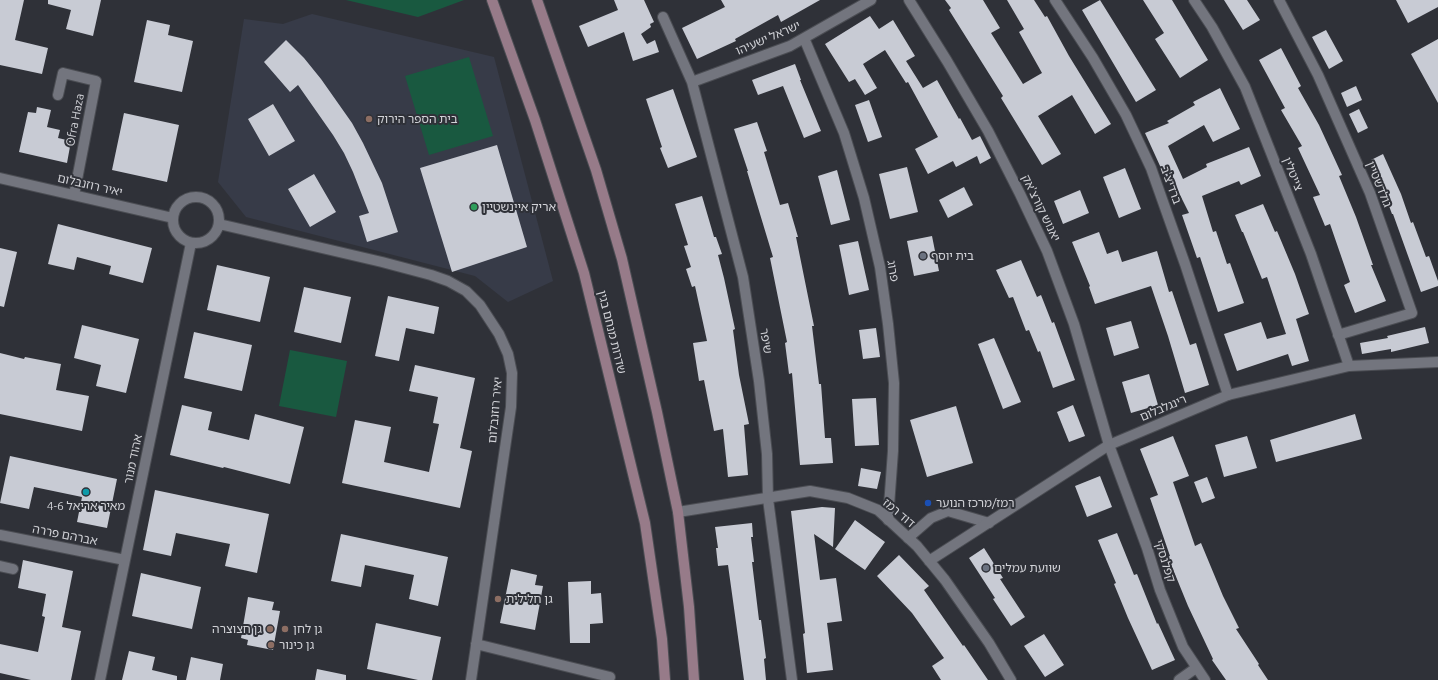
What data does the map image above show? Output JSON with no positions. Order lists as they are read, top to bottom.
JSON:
{
  "streets": {
    "main road": ["שדרות מנחם בגין"],
    "street": [
      "ישראל ישעיהו",
      "Ofra Haza",
      "צייטלין",
      "גולדשטיין",
      "יאיר רוזנבלום",
      "ברדיצ'ב",
      "יאנוש קורצ'אק",
      "פרוג",
      "שיפר",
      "רינגלבלום",
      "אהוד מנור",
      "דוד רמז",
      "אברהם פררה",
      "קפלנסקי"
    ]
  },
  "crossings": [
    ["ישראל ישעיהו", "פרוג"],
    ["ישראל ישעיהו", "שיפר"],
    ["Ofra Haza", "יאיר רוזנבלום"],
    ["צייטלין", "גולדשטיין"],
    ["צייטלין", "רינגלבלום"],
    ["יאיר רוזנבלום", "אהוד מנור"],
    ["ברדיצ'ב", "רינגלבלום"],
    ["יאנוש קורצ'אק", "רינגלבלום"],
    ["יאנוש קורצ'אק", "קפלנסקי"],
    ["פרוג", "דוד רמז"],
    ["שיפר", "דוד רמז"],
    ["רינגלבלום", "דוד רמז"],
    ["רינגלבלום", "קפלנסקי"],
    ["אהוד מנור", "אברהם פררה"]
  ],
  "places": [
    "בית הספר הירוק",
    "אריק איינשטיין",
    "בית יוסף",
    "מאיר אריאל 4-6",
    "רמז/מרכז הנוער",
    "שוועת עמלים",
    "גן חלילית",
    "גן חצוצרה",
    "גן לחן",
    "גן כינור"
  ]
}
